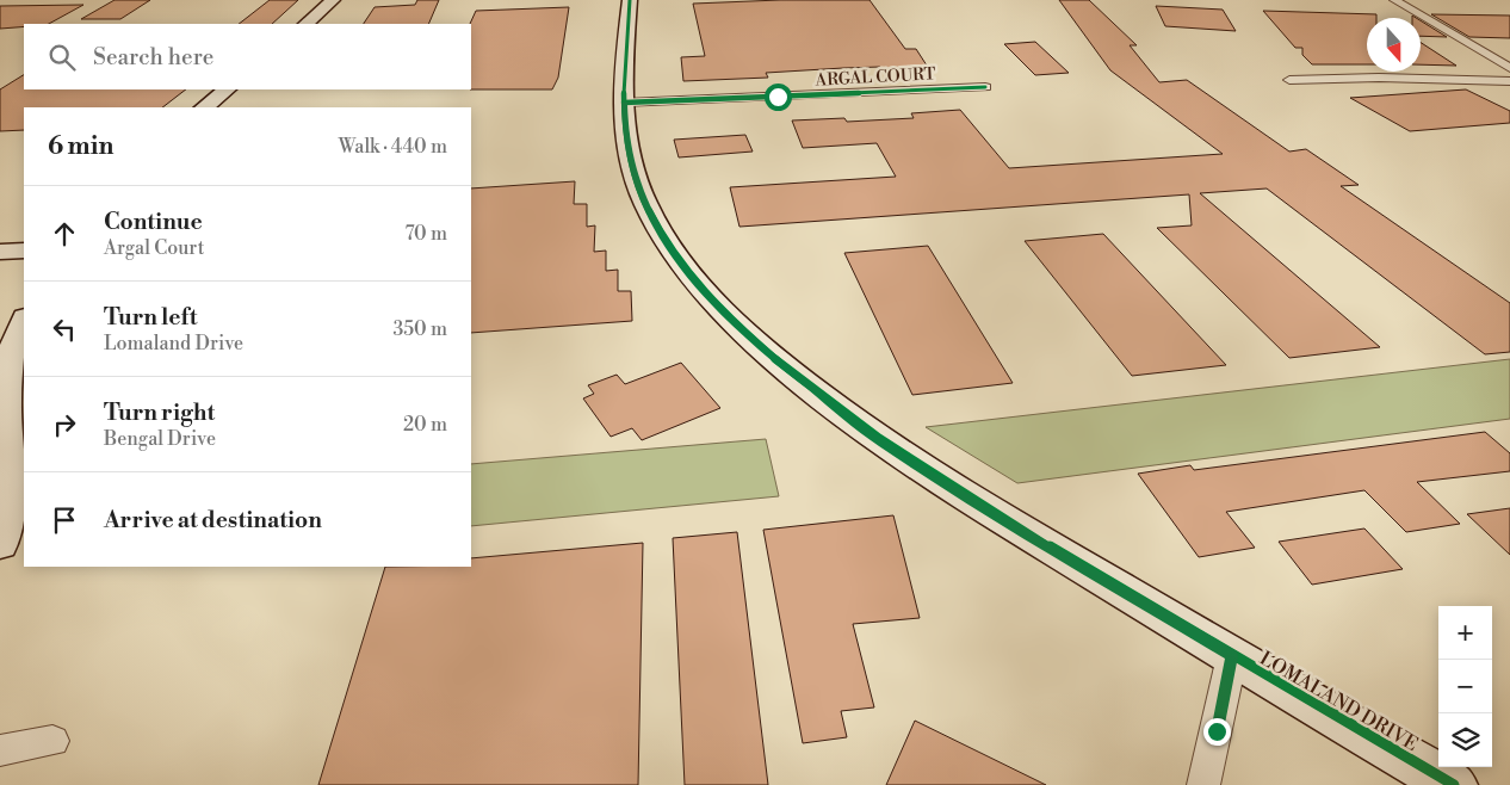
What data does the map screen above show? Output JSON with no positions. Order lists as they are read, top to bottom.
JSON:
{
  "streets": {
    "street": ["ARGAL COURT", "LOMALAND DRIVE"]
  },
  "crossings": [
    ["ARGAL COURT", "LOMALAND DRIVE"]
  ],
  "north": "bottom",
  "page": {
    "search": "Search here",
    "heading": ["6 min", "Walk · 440 m"],
    "list": [
      ["Continue", "Argal Court", "70 m"],
      ["Turn left", "Lomaland Drive", "350 m"],
      ["Turn right", "Bengal Drive", "20 m"],
      "Arrive at destination"
    ],
    "map_buttons": ["+", "−"]
  }
}
